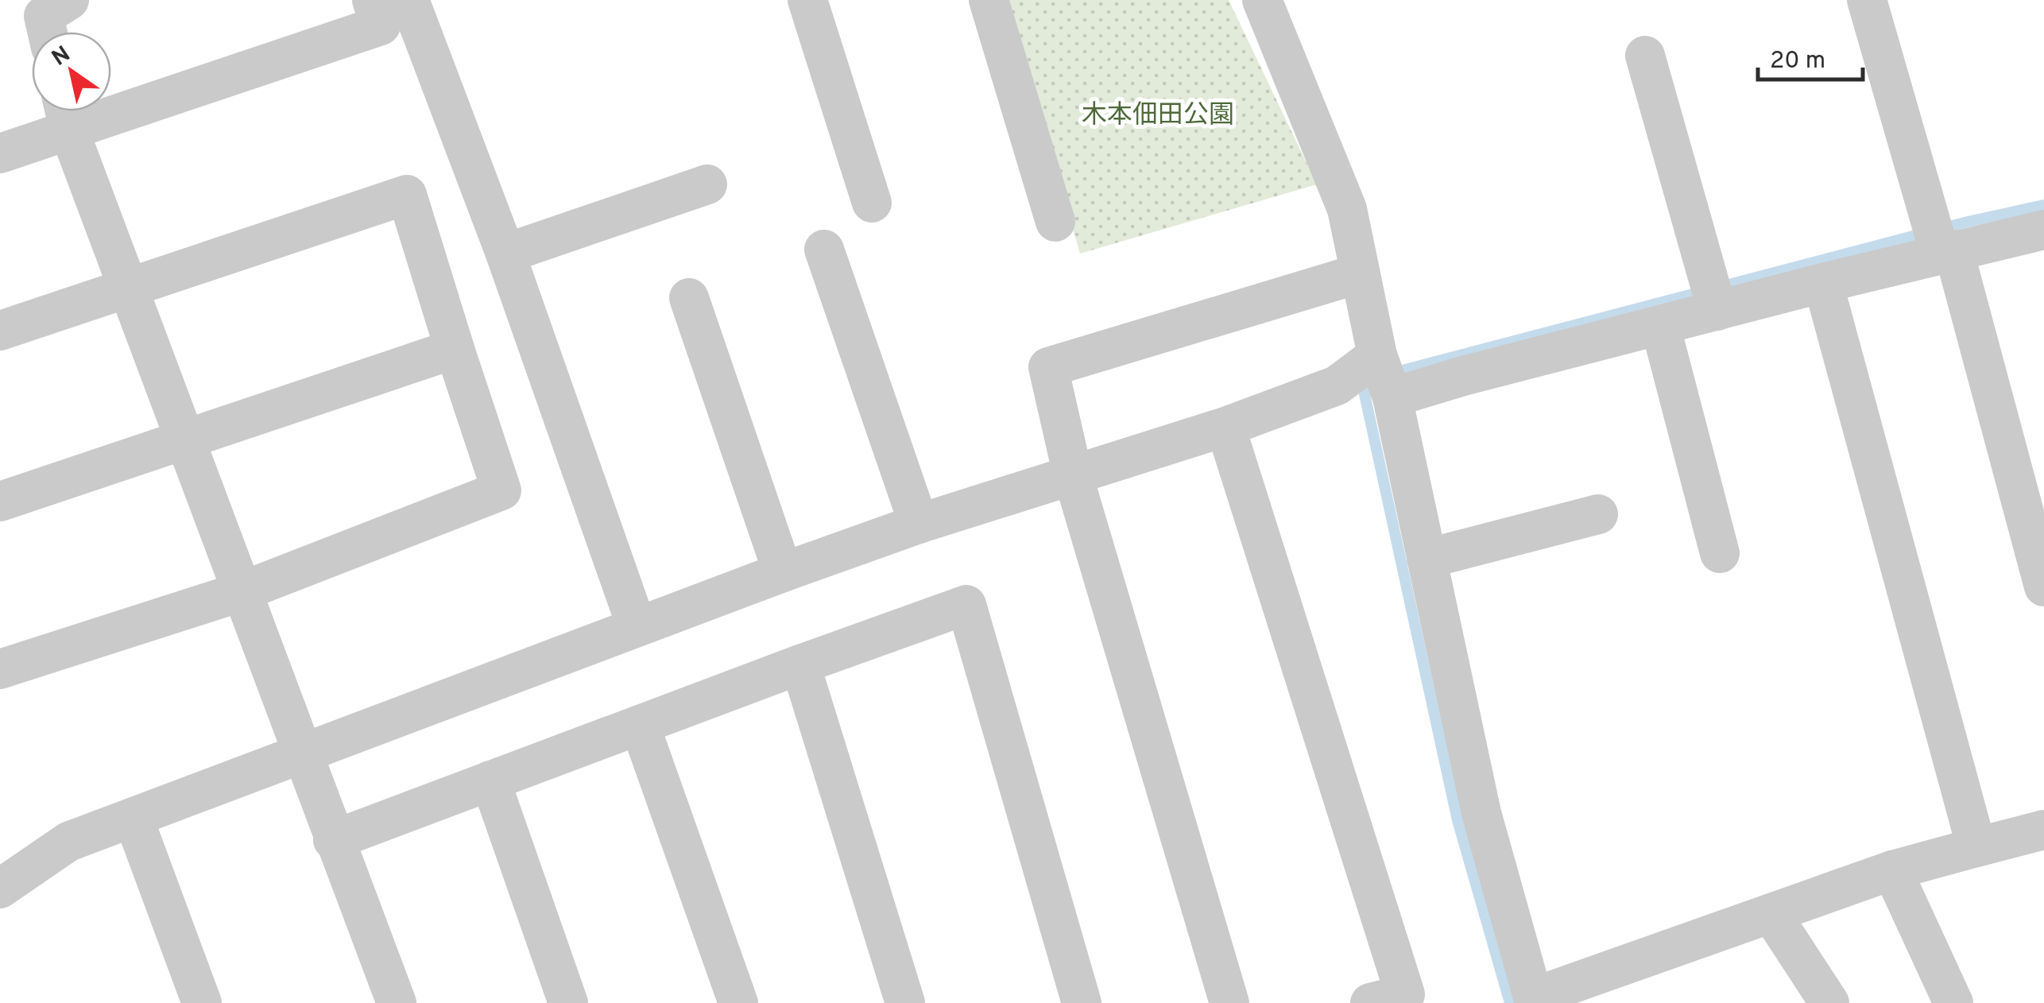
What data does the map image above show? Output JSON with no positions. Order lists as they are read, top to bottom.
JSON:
{
  "parks": ["木本佃田公園"],
  "scale_bar": "20 m",
  "north": "top left"
}
